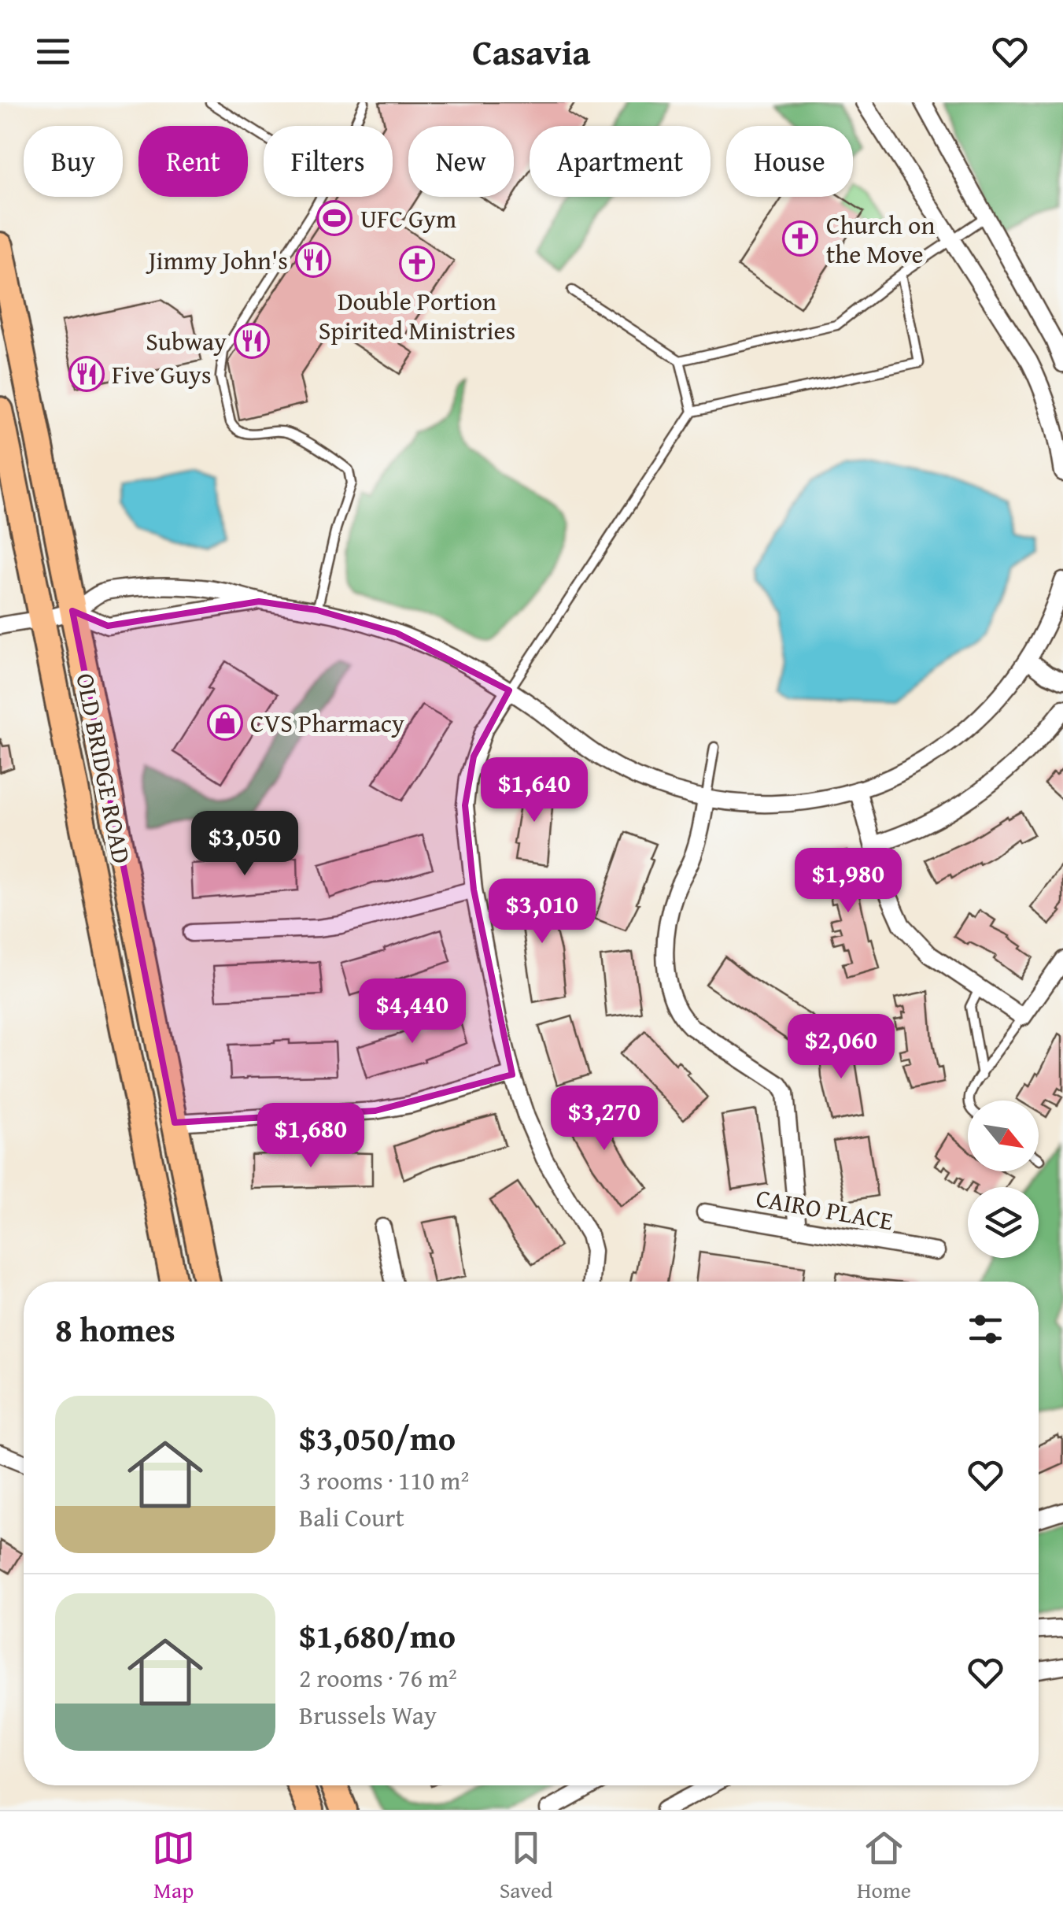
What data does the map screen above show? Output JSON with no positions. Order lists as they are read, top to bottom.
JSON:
{
  "streets": {
    "main road": ["OLD BRIDGE ROAD"],
    "street": ["CAIRO PLACE"]
  },
  "places": {
    "sports": ["UFC Gym"],
    "church": ["Church on the Move", "Double Portion Spirited Ministries"],
    "restaurant": ["Jimmy John's", "Subway", "Five Guys"],
    "shop": ["CVS Pharmacy"]
  },
  "north": "bottom right",
  "page": {
    "header": "Casavia",
    "chip": [
      "Buy",
      "Rent",
      "Filters",
      "New",
      "Apartment",
      "House"
    ],
    "price": [
      "$1,640",
      "$3,050",
      "$1,980",
      "$3,010",
      "$4,440",
      "$2,060",
      "$3,270",
      "$1,680"
    ],
    "heading": "8 homes",
    "list": [
      {
        "name": "$3,050/mo",
        "note": "3 rooms · 110 m² · Bali Court"
      },
      {
        "name": "$1,680/mo",
        "note": "2 rooms · 76 m² · Brussels Way"
      }
    ],
    "tabs": ["Map", "Saved", "Home"]
  }
}
